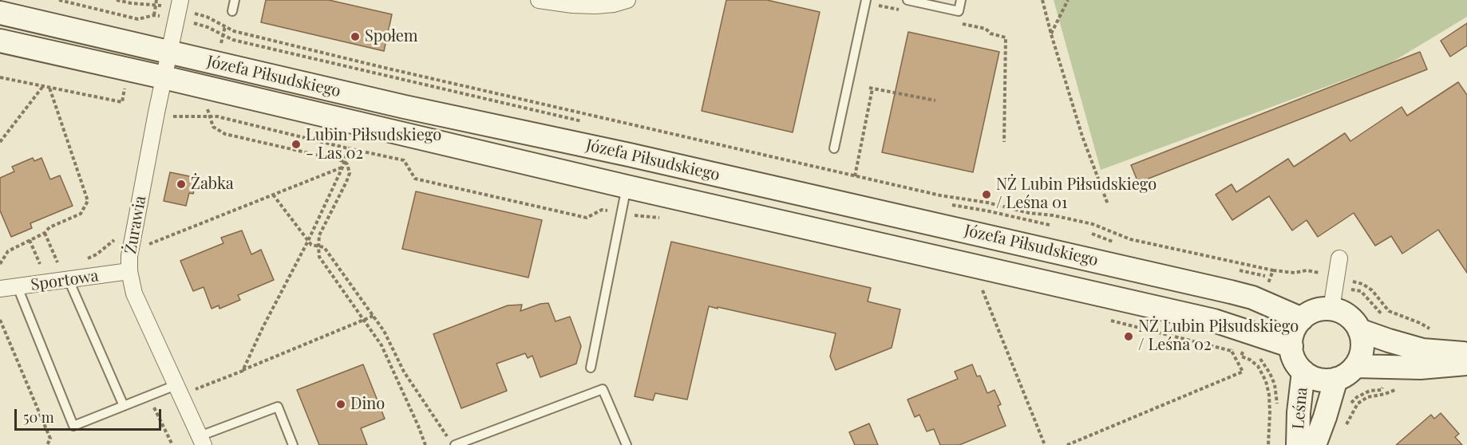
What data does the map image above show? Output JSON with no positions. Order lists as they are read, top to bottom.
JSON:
{
  "streets": {
    "street": [
      "Józefa Piłsudskiego",
      "Żurawia",
      "Sportowa",
      "Leśna"
    ]
  },
  "crossings": [
    ["Józefa Piłsudskiego", "Żurawia"],
    ["Józefa Piłsudskiego", "Leśna"],
    ["Żurawia", "Sportowa"]
  ],
  "places": [
    "Społem",
    "Lubin Piłsudskiego - Las 02",
    "Żabka",
    "NŻ Lubin Piłsudskiego / Leśna 01",
    "NŻ Lubin Piłsudskiego / Leśna 02",
    "Dino"
  ],
  "scale_bar": "50 m"
}
